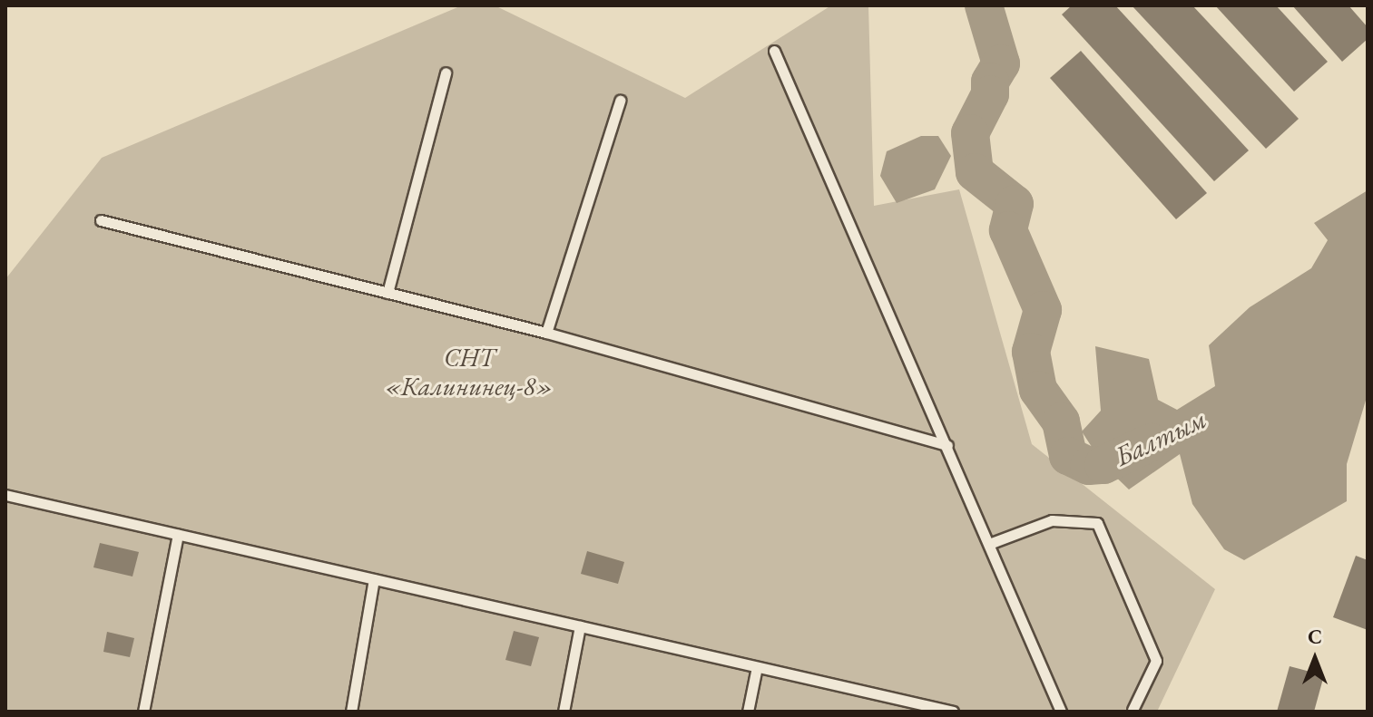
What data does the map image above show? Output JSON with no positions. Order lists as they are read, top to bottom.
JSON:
{
  "water": ["Балтым"],
  "parks": ["СНТ «Калининец-8»"],
  "north": "top"
}
